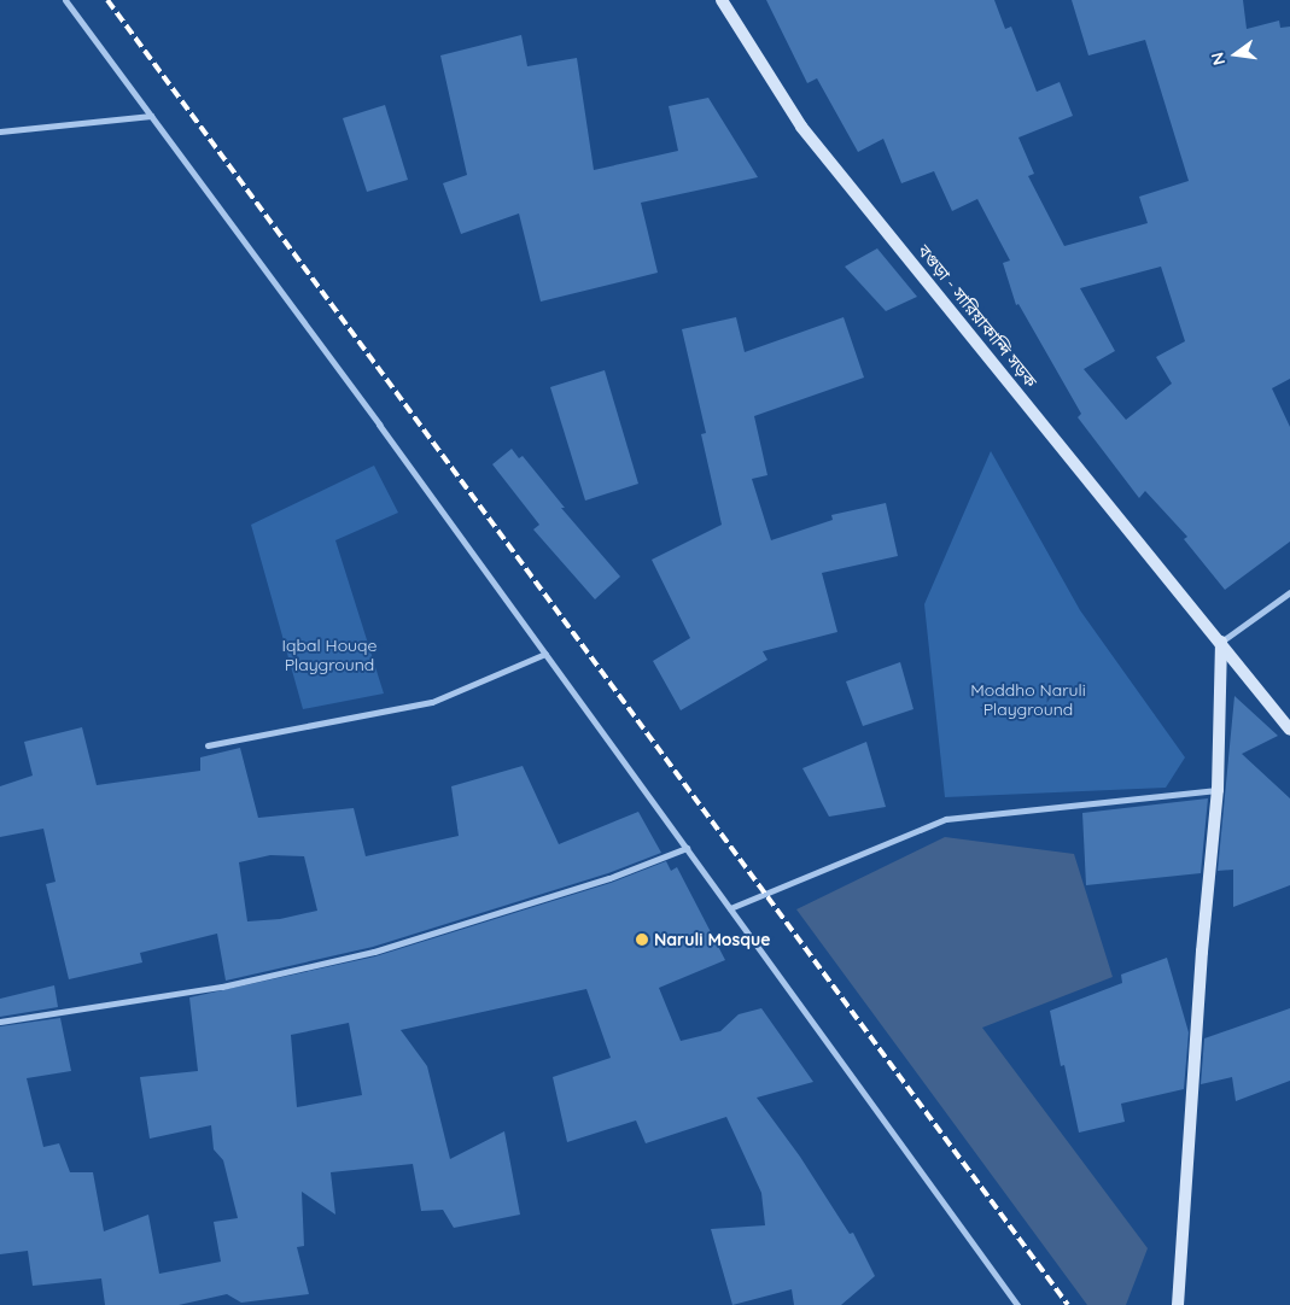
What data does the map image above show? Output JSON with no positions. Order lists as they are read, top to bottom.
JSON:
{
  "streets": {
    "main road": ["বগুড়া - সারিয়াকান্দি সড়ক"]
  },
  "parks": ["Iqbal Houqe Playground", "Moddho Naruli Playground"],
  "places": ["Naruli Mosque"],
  "north": "left"
}
